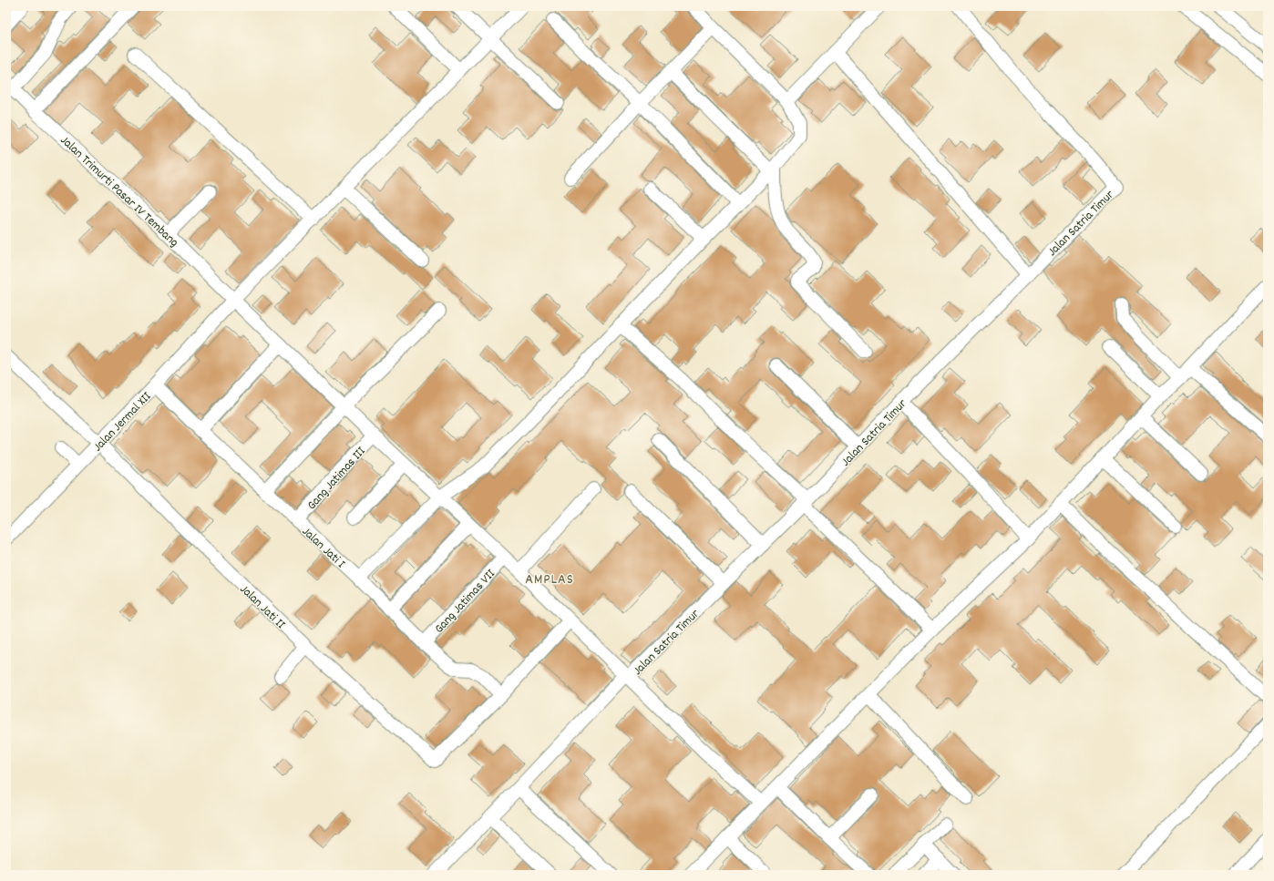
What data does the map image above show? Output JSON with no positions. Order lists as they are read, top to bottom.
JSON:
{
  "streets": {
    "street": [
      "Jalan Trimurti Pasar IV Tembang",
      "Jalan Satria Timur",
      "Jalan Jermal XII",
      "Gang Jatimas III",
      "Jalan Jati I",
      "Gang Jatimas VII",
      "Jalan Jati II"
    ]
  },
  "crossings": [
    ["Jalan Trimurti Pasar IV Tembang", "Jalan Satria Timur"],
    ["Jalan Trimurti Pasar IV Tembang", "Jalan Jermal XII"],
    ["Jalan Trimurti Pasar IV Tembang", "Gang Jatimas III"],
    ["Jalan Trimurti Pasar IV Tembang", "Gang Jatimas VII"],
    ["Jalan Jermal XII", "Jalan Jati I"],
    ["Jalan Jermal XII", "Jalan Jati II"],
    ["Gang Jatimas III", "Jalan Jati I"],
    ["Jalan Jati I", "Gang Jatimas VII"],
    ["Jalan Jati I", "Jalan Jati II"]
  ],
  "districts": ["AMPLAS"]
}
